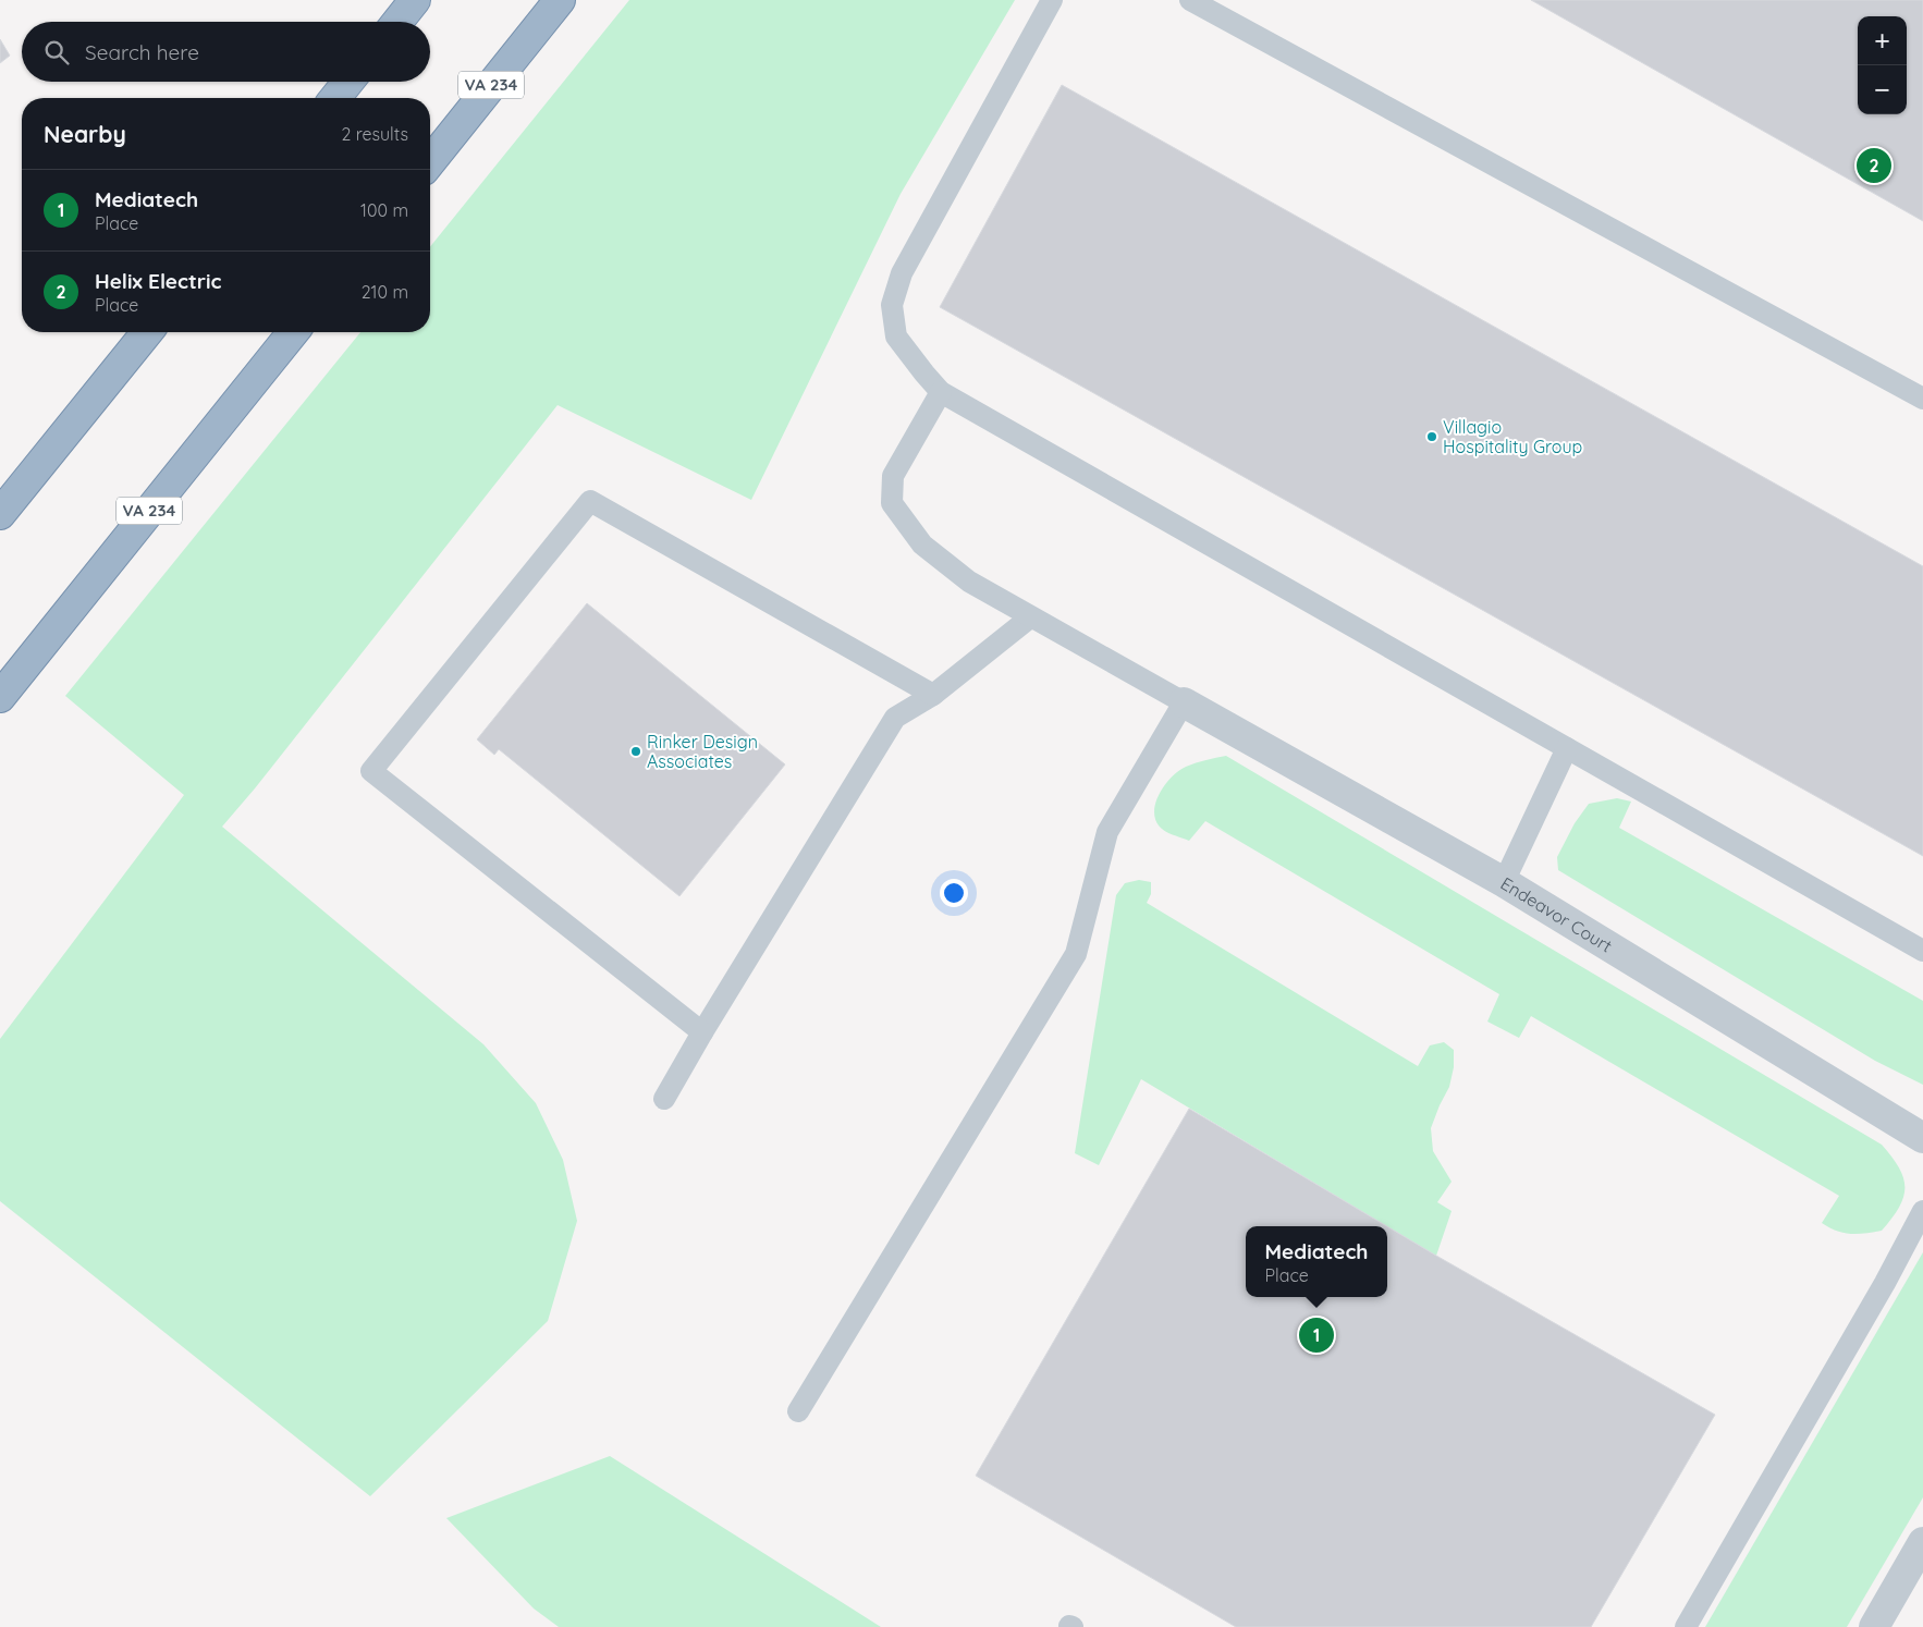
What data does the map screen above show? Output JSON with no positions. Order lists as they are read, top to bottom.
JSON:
{
  "streets": {
    "highway": ["VA 234"],
    "street": ["Endeavor Court"]
  },
  "places": ["Villagio Hospitality Group", "Rinker Design Associates"],
  "page": {
    "map_buttons": ["+", "−"],
    "search": "Search here",
    "heading": ["Nearby", "2 results"],
    "pins": ["2", "1"],
    "list": [
      {
        "mark": "1",
        "name": "Mediatech",
        "note": "Place",
        "value": "100 m"
      },
      {
        "mark": "2",
        "name": "Helix Electric",
        "note": "Place",
        "value": "210 m"
      }
    ],
    "popup": ["Mediatech", "Place"]
  }
}
